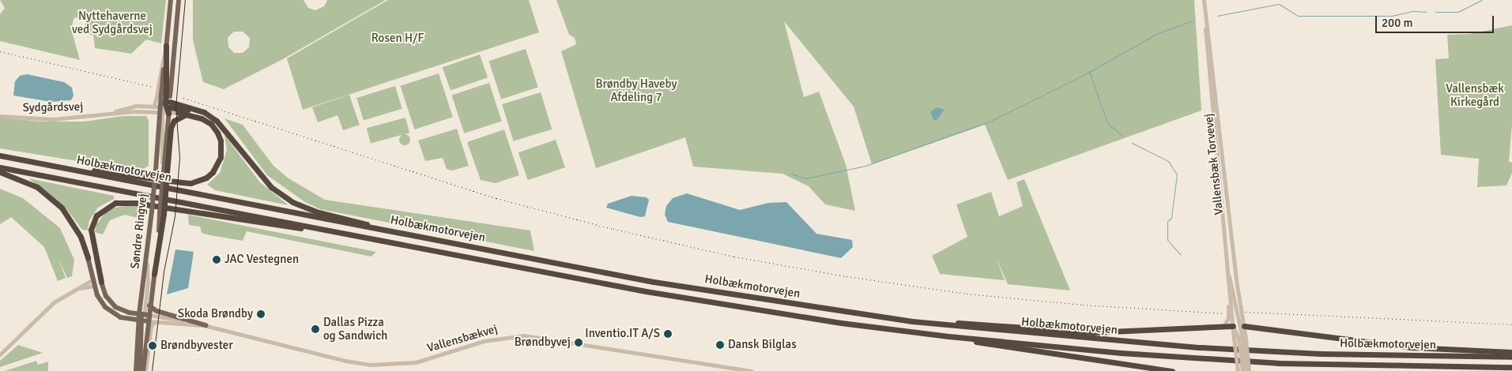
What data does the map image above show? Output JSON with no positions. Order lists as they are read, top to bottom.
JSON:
{
  "streets": {
    "highway": ["Holbækmotorvejen"],
    "main road": ["Søndre Ringvej"],
    "street": ["Sydgårdsvej", "Vallensbæk Torvevej", "Vallensbækvej"]
  },
  "crossings": [
    ["Sydgårdsvej", "Søndre Ringvej"],
    ["Søndre Ringvej", "Vallensbækvej"]
  ],
  "parks": [
    "Nyttehaverne ved Sydgårdsvej",
    "Rosen H/F",
    "Brøndby Haveby Afdeling 7",
    "Vallensbæk Kirkegård"
  ],
  "places": [
    "JAC Vestegnen",
    "Skoda Brøndby",
    "Dallas Pizza og Sandwich",
    "Inventio.IT A/S",
    "Brøndbyvej",
    "Dansk Bilglas",
    "Brøndbyvester"
  ],
  "scale_bar": "200 m"
}
